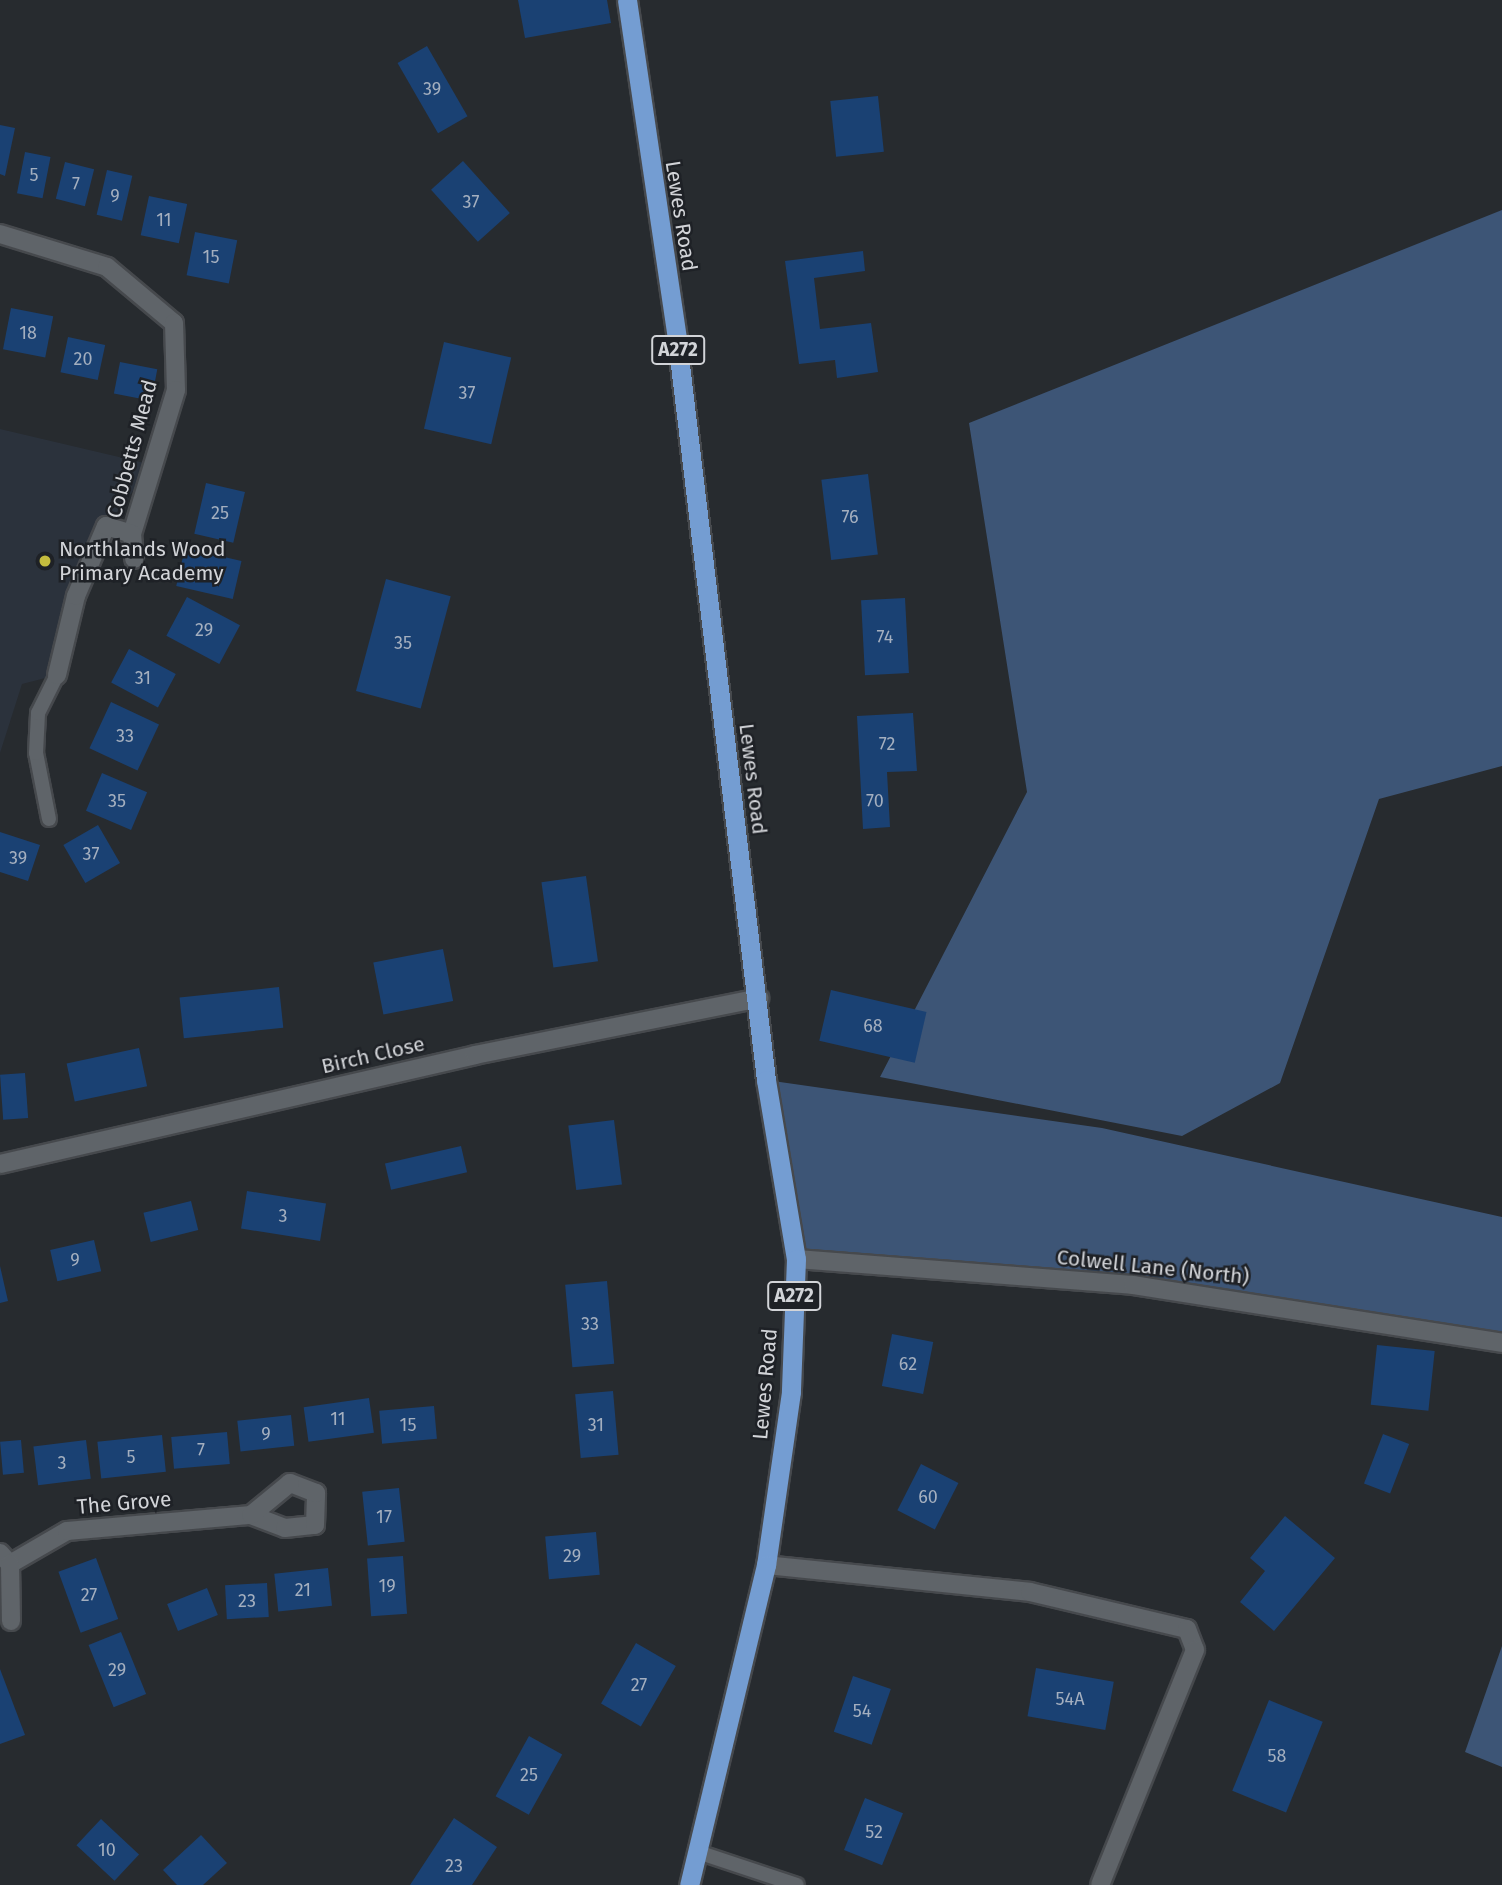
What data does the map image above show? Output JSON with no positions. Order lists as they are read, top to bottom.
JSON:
{
  "streets": {
    "highway": ["Lewes Road", "A272"],
    "street": [
      "Cobbetts Mead",
      "Birch Close",
      "Colwell Lane (North)",
      "The Grove"
    ]
  },
  "crossings": [
    ["Lewes Road", "Birch Close"],
    ["Lewes Road", "Colwell Lane (North)"]
  ],
  "places": ["Northlands Wood Primary Academy"],
  "house_numbers": [
    "39",
    "5",
    "7",
    "9",
    "37",
    "11",
    "15",
    "18",
    "20",
    "37",
    "25",
    "76",
    "29",
    "74",
    "35",
    "31",
    "33",
    "72",
    "35",
    "70",
    "37",
    "39",
    "68",
    "3",
    "9",
    "33",
    "62",
    "11",
    "15",
    "31",
    "9",
    "7",
    "5",
    "3",
    "60",
    "17",
    "29",
    "19",
    "21",
    "27",
    "23",
    "29",
    "27",
    "54A",
    "54",
    "58",
    "25",
    "52",
    "10",
    "23"
  ]
}
